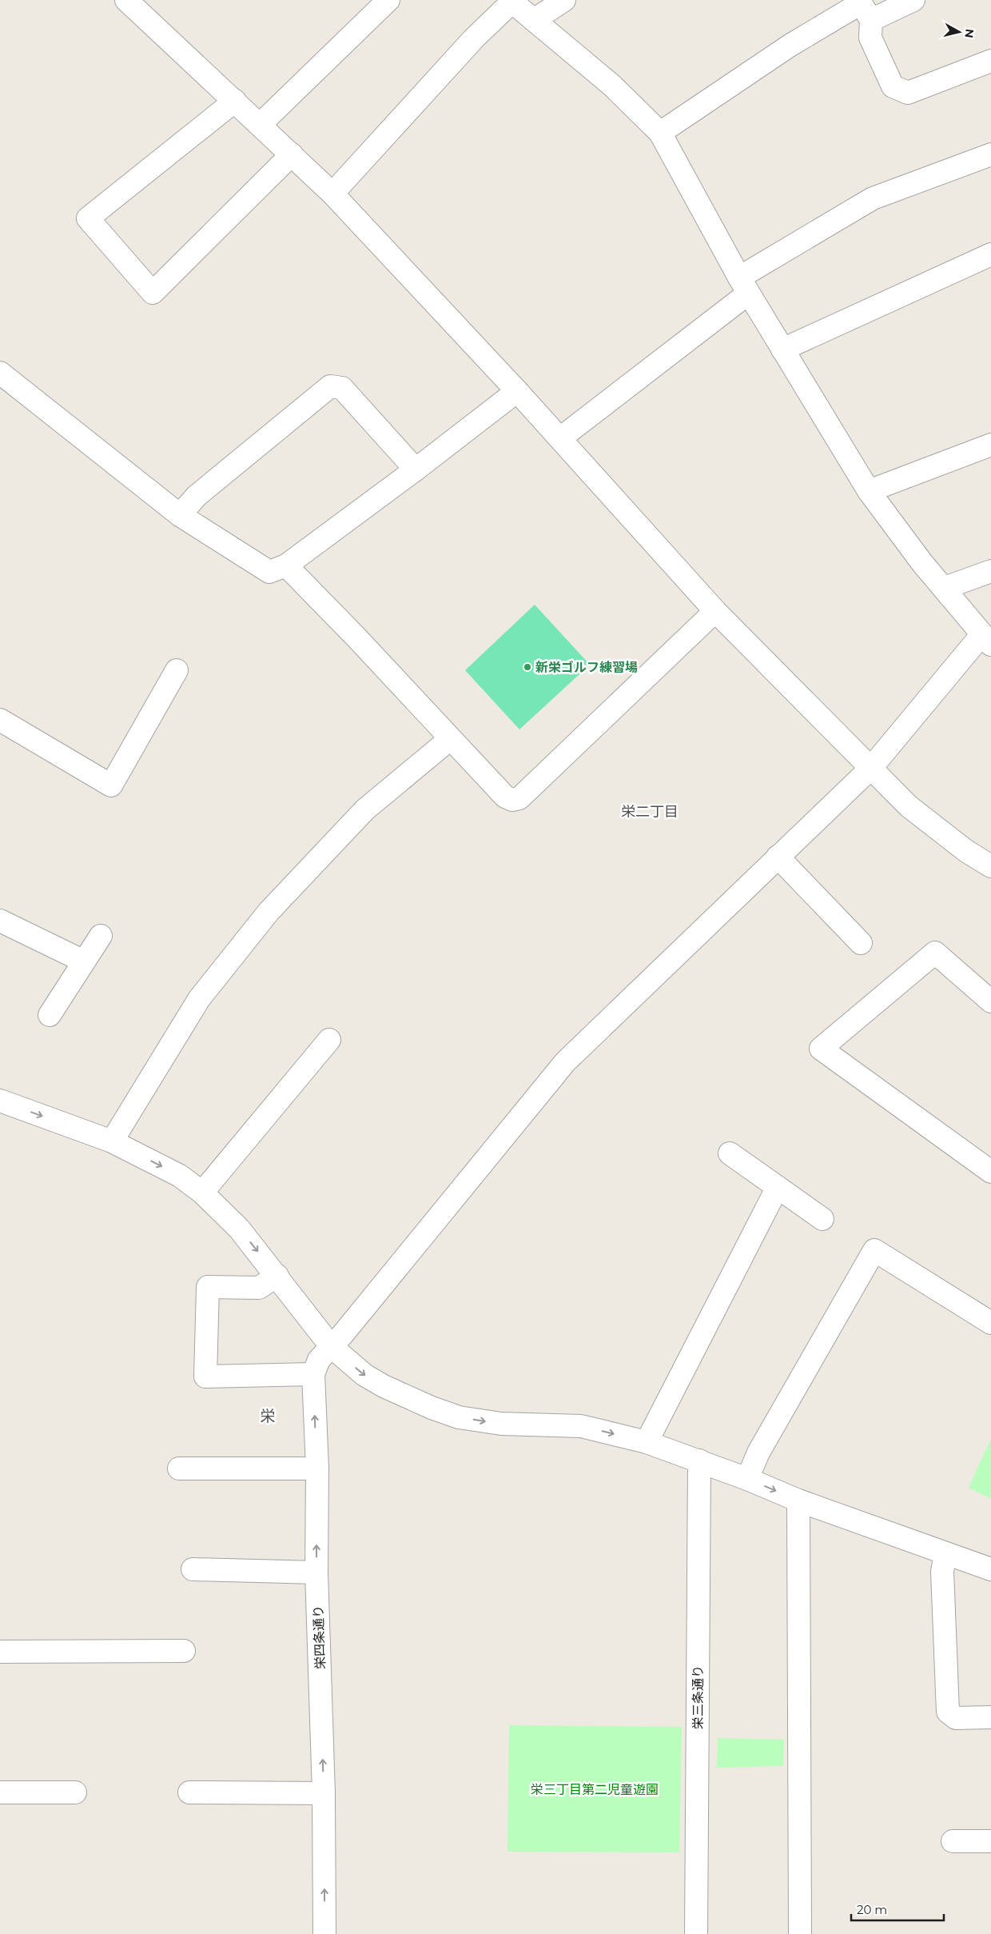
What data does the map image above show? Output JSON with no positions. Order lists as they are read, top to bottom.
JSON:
{
  "streets": {
    "street": ["栄四条通り", "栄三条通り"]
  },
  "one_way": ["栄四条通り"],
  "districts": ["栄二丁目", "栄"],
  "parks": ["栄三丁目第二児童遊園"],
  "places": ["新栄ゴルフ練習場"],
  "scale_bar": "20 m",
  "north": "right"
}
